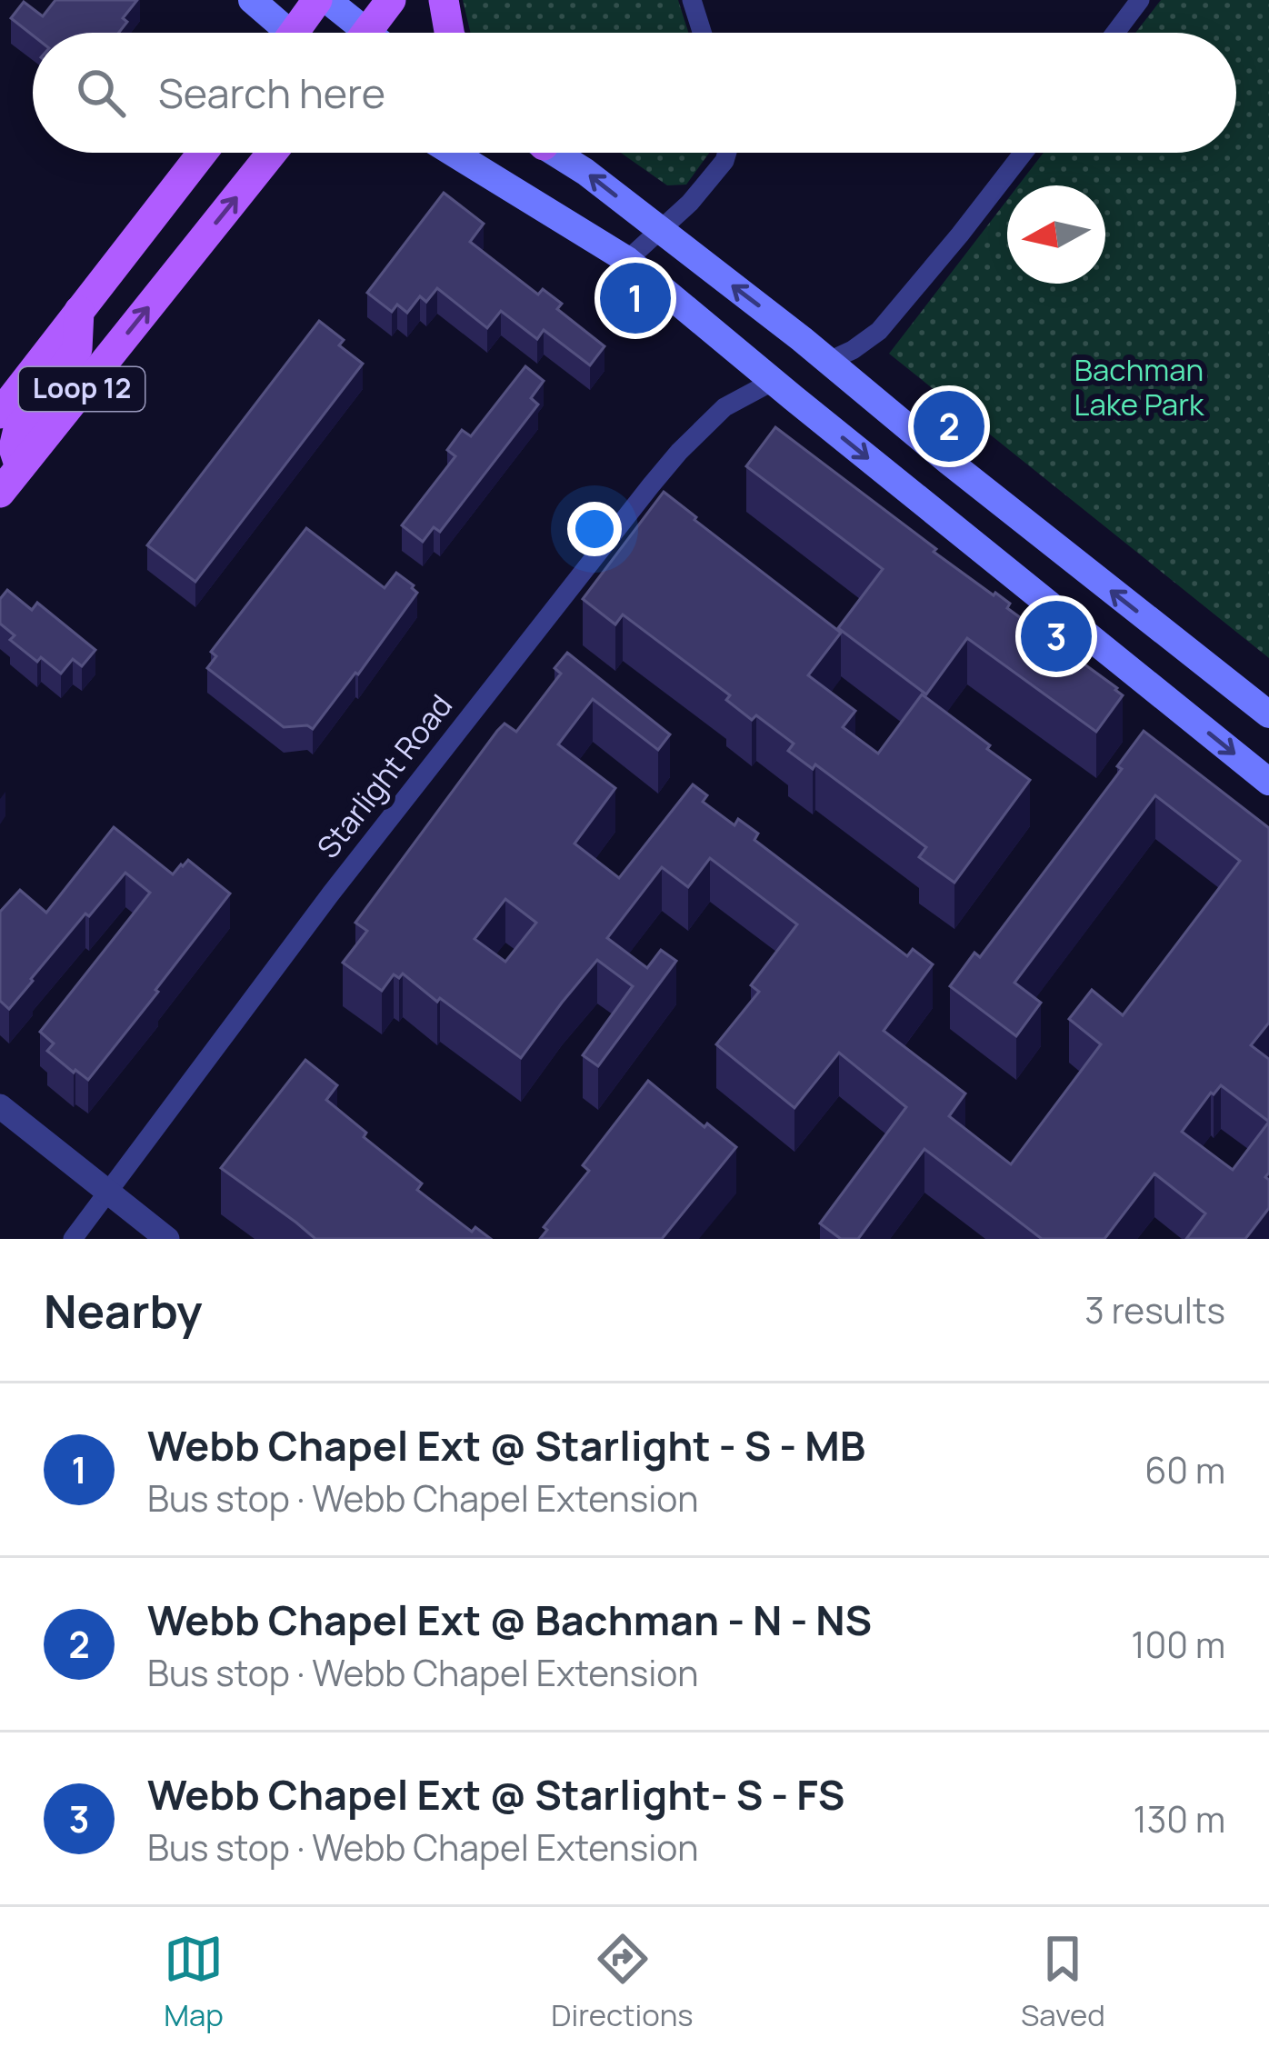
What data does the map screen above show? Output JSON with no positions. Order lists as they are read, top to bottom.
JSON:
{
  "streets": {
    "main road": ["Loop 12"],
    "street": ["Starlight Road"]
  },
  "parks": ["Bachman Lake Park"],
  "north": "left",
  "page": {
    "search": "Search here",
    "pins": ["1", "2", "3"],
    "heading": ["Nearby", "3 results"],
    "list": [
      {
        "mark": "1",
        "name": "Webb Chapel Ext @ Starlight - S - MB",
        "note": "Bus stop · Webb Chapel Extension",
        "value": "60 m"
      },
      {
        "mark": "2",
        "name": "Webb Chapel Ext @ Bachman - N - NS",
        "note": "Bus stop · Webb Chapel Extension",
        "value": "100 m"
      },
      {
        "mark": "3",
        "name": "Webb Chapel Ext @ Starlight- S - FS",
        "note": "Bus stop · Webb Chapel Extension",
        "value": "130 m"
      }
    ],
    "nav": ["Map", "Directions", "Saved"]
  }
}
